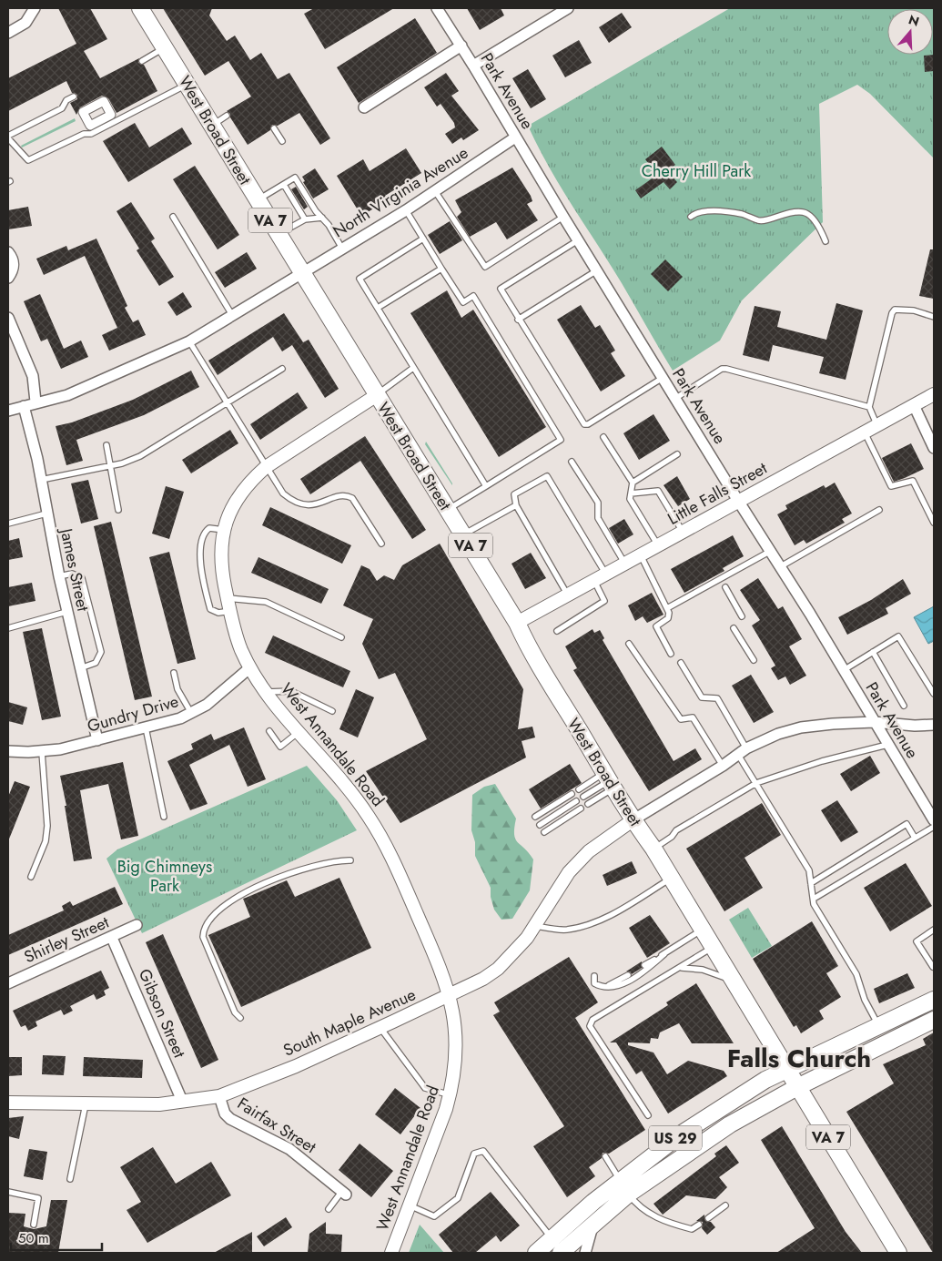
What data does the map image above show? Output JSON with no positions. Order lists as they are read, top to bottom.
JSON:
{
  "streets": {
    "main road": ["West Broad Street", "VA 7", "US 29"],
    "street": [
      "Park Avenue",
      "North Virginia Avenue",
      "Little Falls Street",
      "James Street",
      "Gundry Drive",
      "West Annandale Road",
      "Shirley Street",
      "Gibson Street",
      "South Maple Avenue",
      "Fairfax Street"
    ]
  },
  "crossings": [
    ["Park Avenue", "North Virginia Avenue"],
    ["Park Avenue", "Little Falls Street"],
    ["West Broad Street", "North Virginia Avenue"],
    ["West Broad Street", "VA 7"],
    ["West Broad Street", "Little Falls Street"],
    ["West Broad Street", "West Annandale Road"],
    ["West Broad Street", "South Maple Avenue"],
    ["West Broad Street", "US 29"],
    ["North Virginia Avenue", "James Street"],
    ["VA 7", "US 29"],
    ["James Street", "Gundry Drive"],
    ["Gundry Drive", "West Annandale Road"],
    ["West Annandale Road", "South Maple Avenue"],
    ["Shirley Street", "Gibson Street"],
    ["Gibson Street", "South Maple Avenue"],
    ["South Maple Avenue", "Fairfax Street"]
  ],
  "districts": ["Falls Church"],
  "parks": ["Cherry Hill Park", "Big Chimneys Park"],
  "scale_bar": "50 m",
  "north": "top"
}
